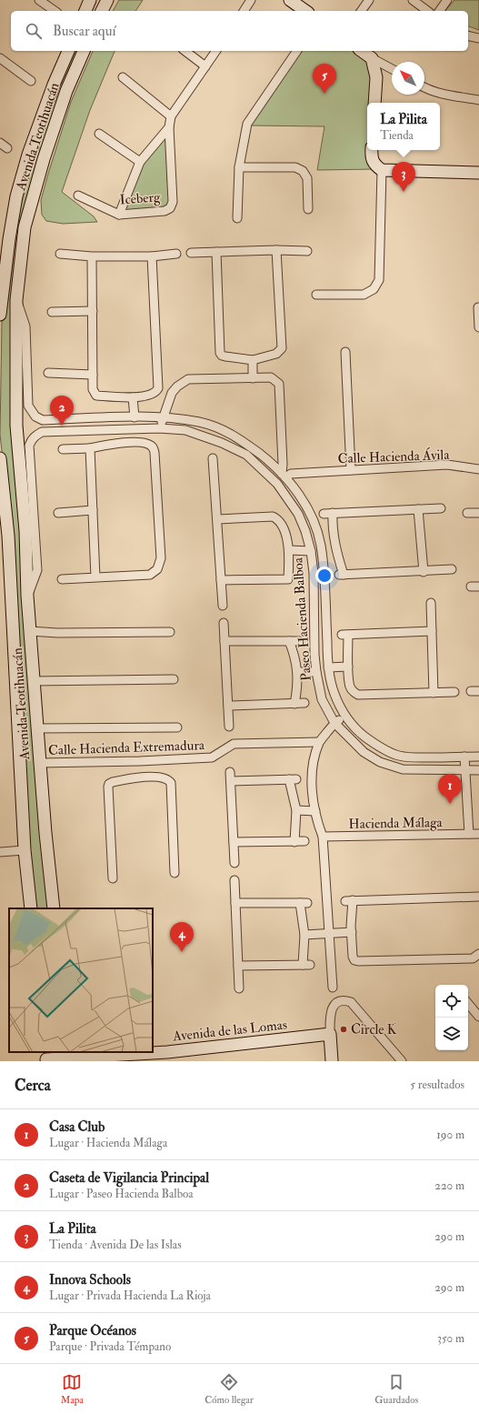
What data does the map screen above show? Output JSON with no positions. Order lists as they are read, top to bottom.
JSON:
{
  "streets": {
    "main road": ["Avenida Teotihuacán", "Avenida de las Lomas"],
    "street": [
      "Iceberg",
      "Calle Hacienda Ávila",
      "Paseo Hacienda Balboa",
      "Calle Hacienda Extremadura",
      "Hacienda Málaga"
    ]
  },
  "crossings": [
    ["Avenida Teotihuacán", "Paseo Hacienda Balboa"],
    ["Avenida Teotihuacán", "Calle Hacienda Extremadura"],
    ["Calle Hacienda Ávila", "Paseo Hacienda Balboa"]
  ],
  "places": ["Circle K"],
  "north": "top left",
  "page": {
    "search": "Buscar aquí",
    "pins": [
      "5",
      "3",
      "2",
      "1",
      "4"
    ],
    "popup": ["La Pilita", "Tienda"],
    "heading": ["Cerca", "5 resultados"],
    "list": [
      {
        "mark": "1",
        "name": "Casa Club",
        "note": "Lugar · Hacienda Málaga",
        "value": "190 m"
      },
      {
        "mark": "2",
        "name": "Caseta de Vigilancia Principal",
        "note": "Lugar · Paseo Hacienda Balboa",
        "value": "220 m"
      },
      {
        "mark": "3",
        "name": "La Pilita",
        "note": "Tienda · Avenida De las Islas",
        "value": "290 m"
      },
      {
        "mark": "4",
        "name": "Innova Schools",
        "note": "Lugar · Privada Hacienda La Rioja",
        "value": "290 m"
      },
      {
        "mark": "5",
        "name": "Parque Océanos",
        "note": "Parque · Privada Témpano",
        "value": "350 m"
      }
    ],
    "nav": ["Mapa", "Cómo llegar", "Guardados"]
  }
}
